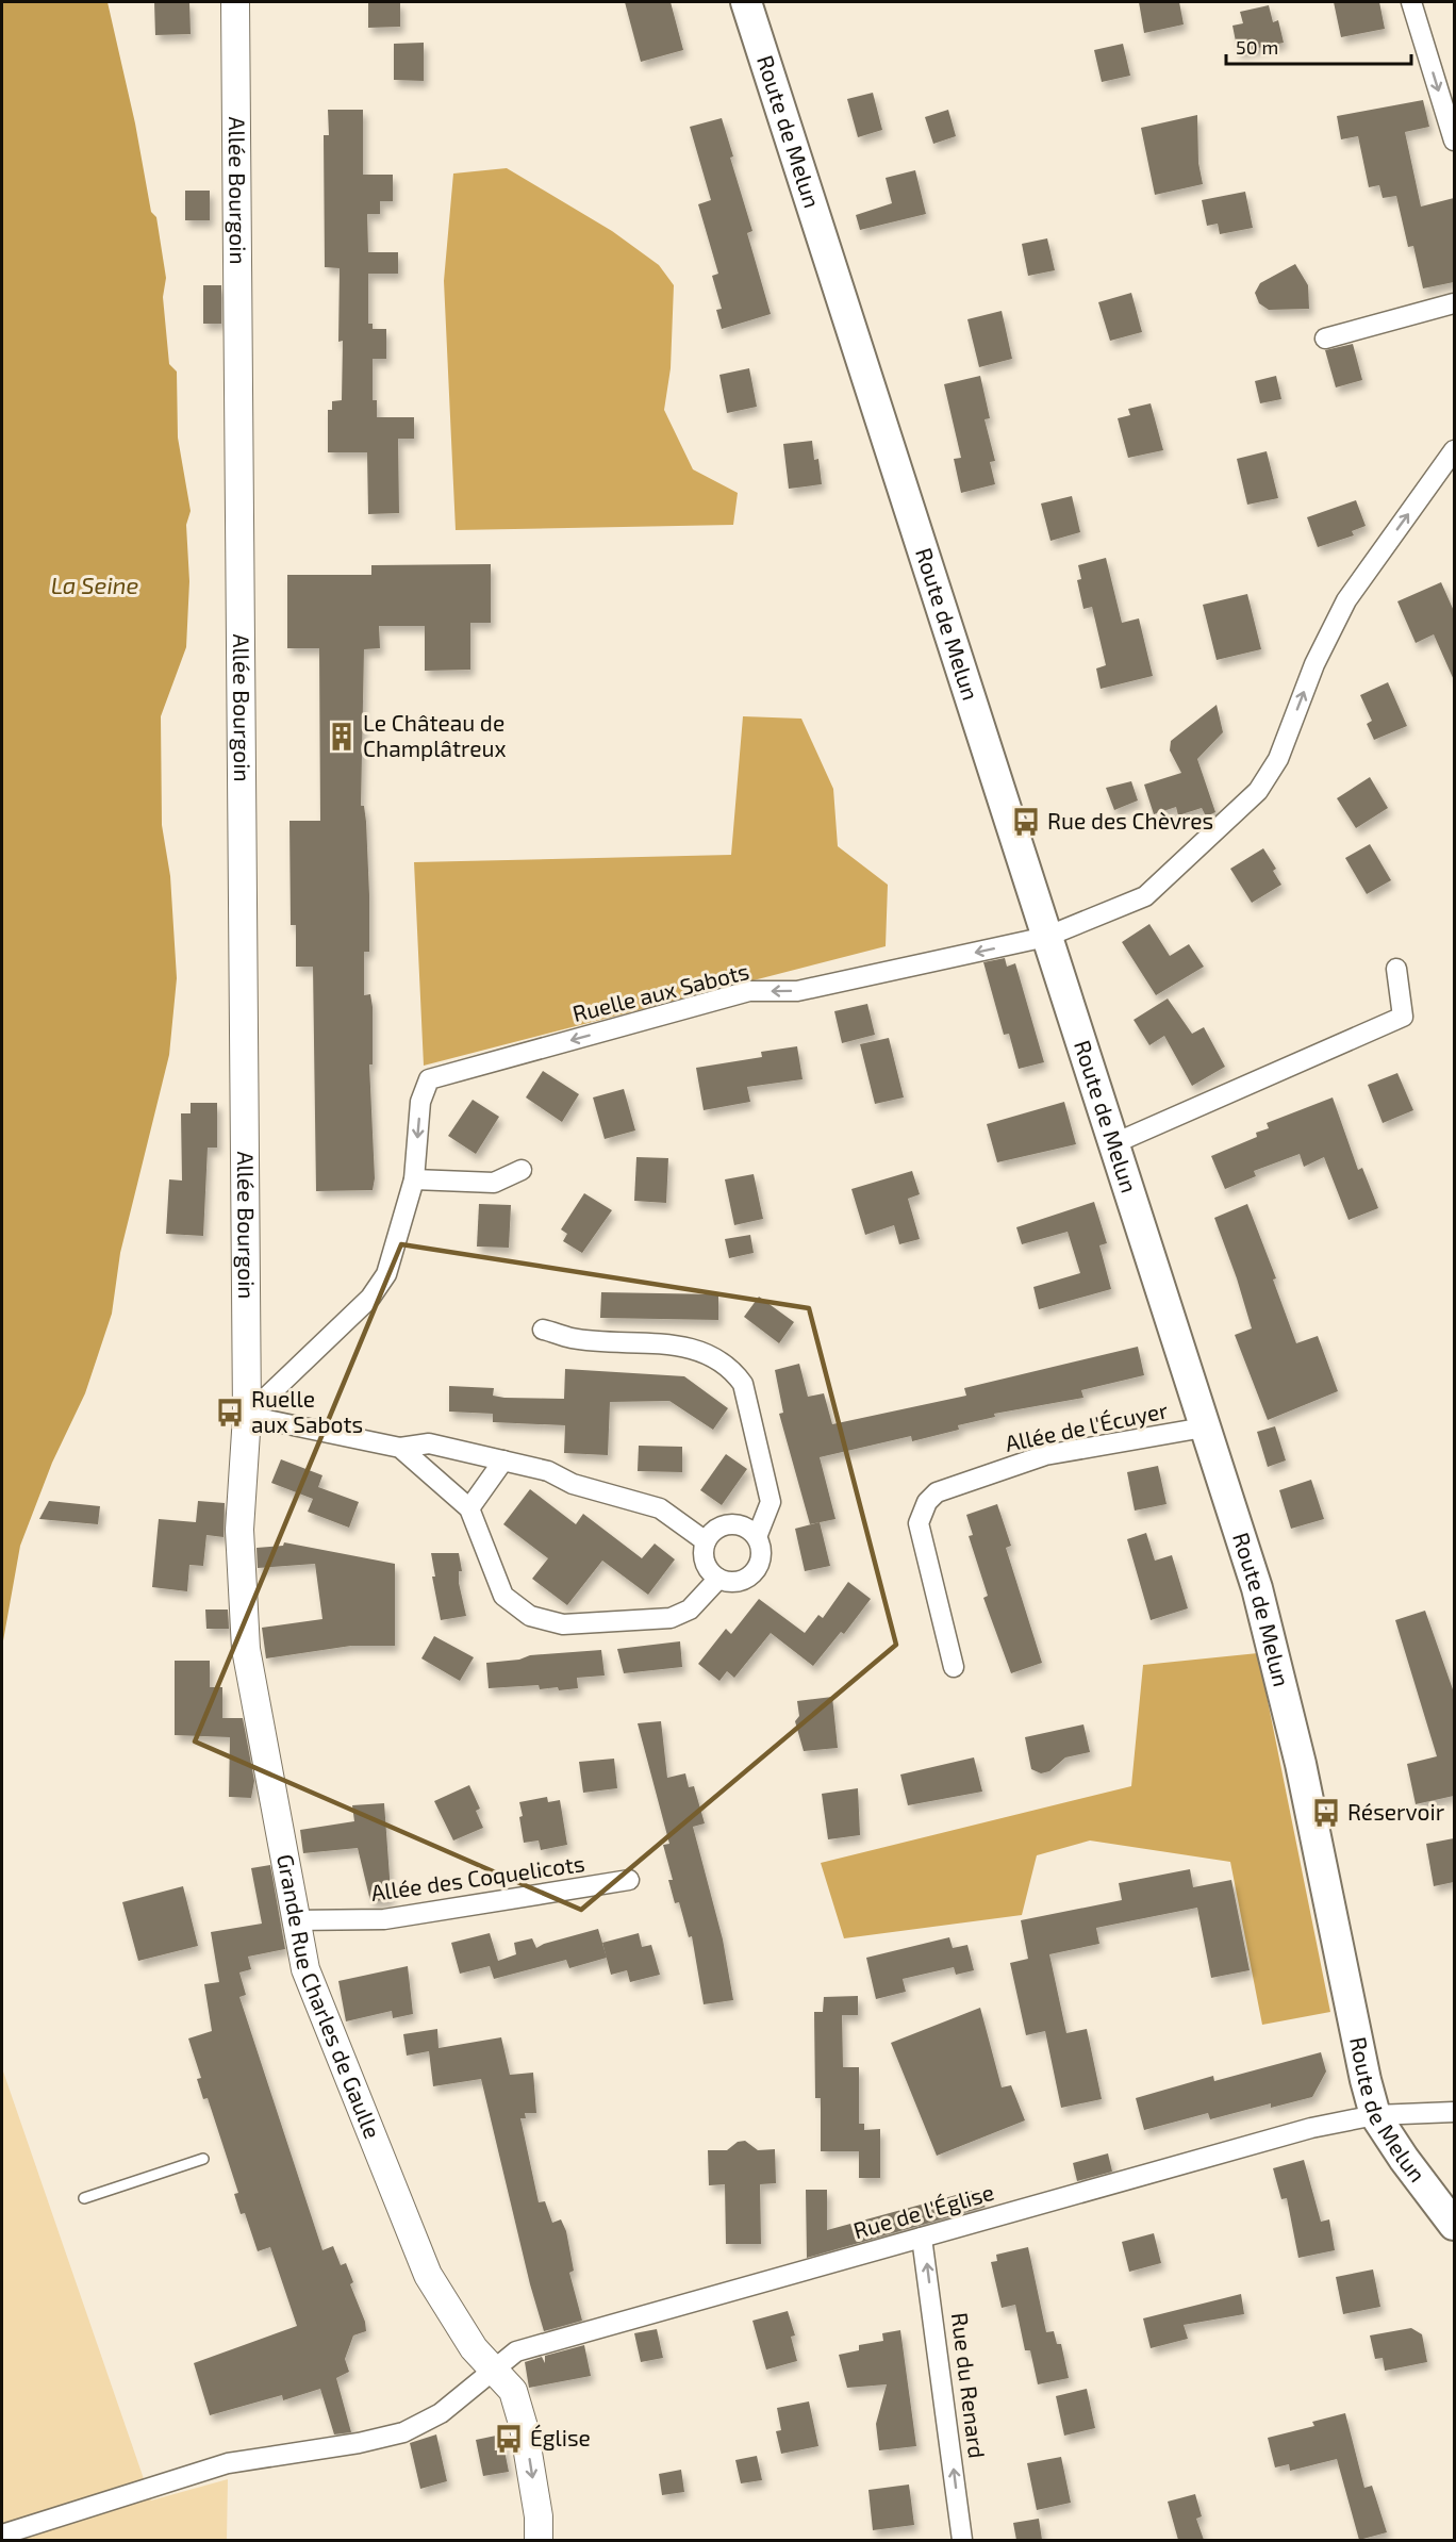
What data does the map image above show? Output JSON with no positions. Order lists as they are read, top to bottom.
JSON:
{
  "streets": {
    "main road": ["Route de Melun"],
    "street": [
      "Allée Bourgoin",
      "Ruelle aux Sabots",
      "Allée de l'Écuyer",
      "Allée des Coquelicots",
      "Grande Rue Charles de Gaulle",
      "Rue de l'Église",
      "Rue du Renard"
    ]
  },
  "crossings": [
    ["Route de Melun", "Ruelle aux Sabots"],
    ["Route de Melun", "Allée de l'Écuyer"],
    ["Route de Melun", "Rue de l'Église"],
    ["Allée Bourgoin", "Ruelle aux Sabots"],
    ["Allée Bourgoin", "Grande Rue Charles de Gaulle"],
    ["Ruelle aux Sabots", "Grande Rue Charles de Gaulle"],
    ["Allée des Coquelicots", "Grande Rue Charles de Gaulle"],
    ["Grande Rue Charles de Gaulle", "Rue de l'Église"],
    ["Rue de l'Église", "Rue du Renard"]
  ],
  "one_way": ["Ruelle aux Sabots", "Rue du Renard"],
  "water": ["La Seine"],
  "places": {
    "building": ["Le Château de Champlâtreux"],
    "bus stop": [
      "Rue des Chèvres",
      "Ruelle aux Sabots",
      "Réservoir",
      "Église"
    ]
  },
  "scale_bar": "50 m"
}
